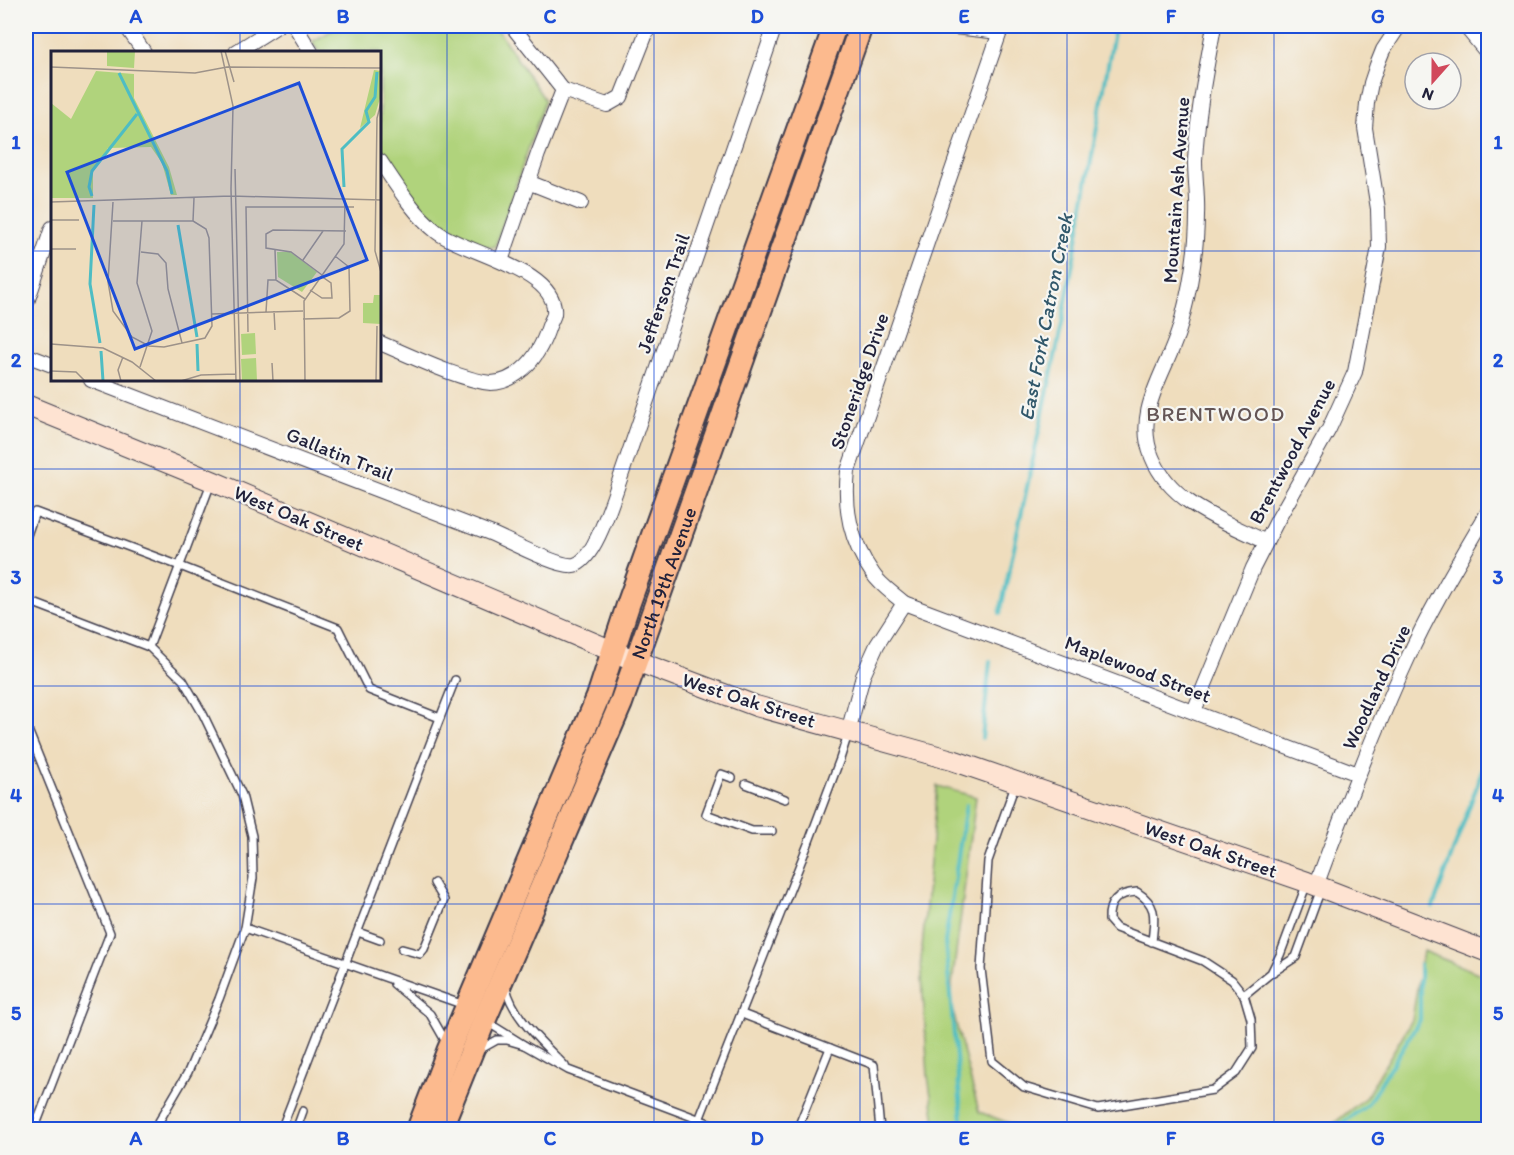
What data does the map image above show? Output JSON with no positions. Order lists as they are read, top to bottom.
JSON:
{
  "streets": {
    "main road": ["West Oak Street", "North 19th Avenue"],
    "street": [
      "Mountain Ash Avenue",
      "Jefferson Trail",
      "Stoneridge Drive",
      "Brentwood Avenue",
      "Gallatin Trail",
      "Maplewood Street",
      "Woodland Drive"
    ]
  },
  "crossings": [
    ["Mountain Ash Avenue", "Brentwood Avenue"],
    ["Jefferson Trail", "Gallatin Trail"],
    ["Stoneridge Drive", "Maplewood Street"],
    ["Brentwood Avenue", "Maplewood Street"],
    ["West Oak Street", "North 19th Avenue"],
    ["West Oak Street", "Woodland Drive"],
    ["Maplewood Street", "Woodland Drive"]
  ],
  "districts": ["BRENTWOOD"],
  "water": ["East Fork Catron Creek"],
  "north": "bottom",
  "grid": {
    "columns": [
      "A",
      "B",
      "C",
      "D",
      "E",
      "F",
      "G"
    ],
    "rows": [
      "1",
      "2",
      "3",
      "4",
      "5"
    ]
  }
}
